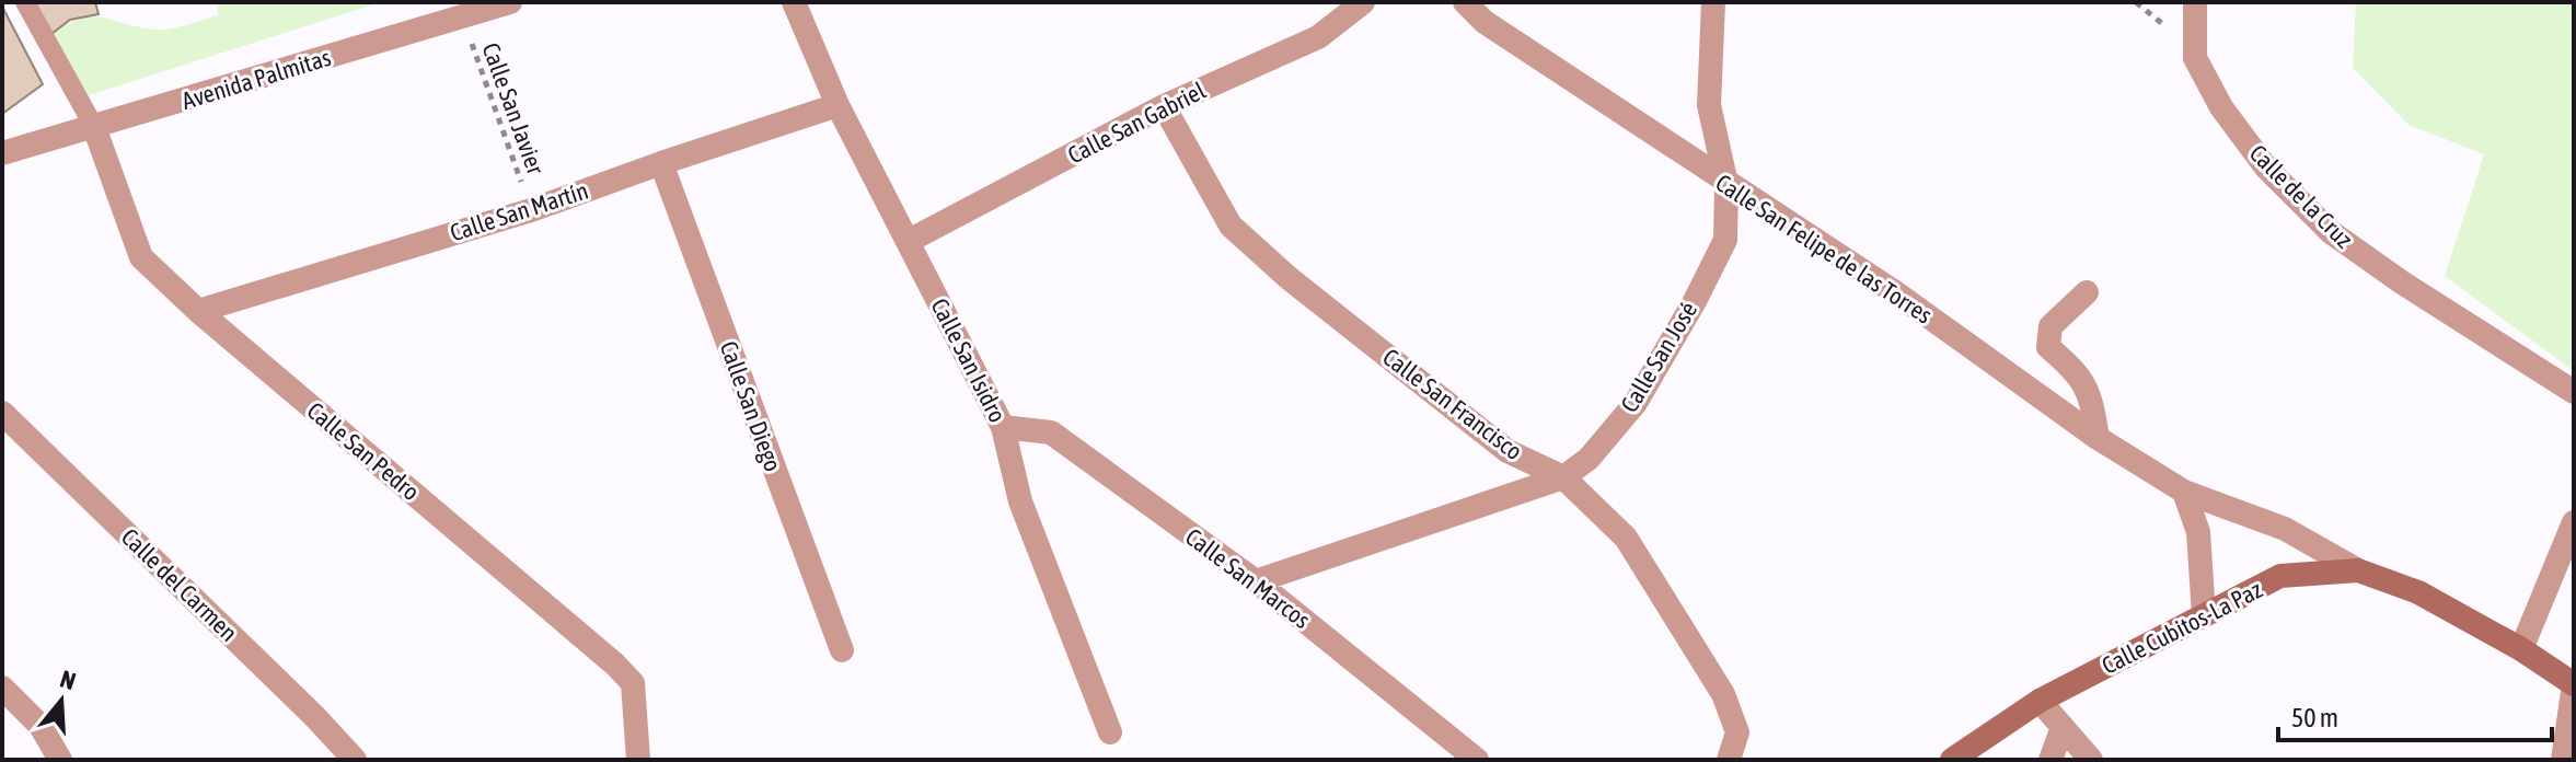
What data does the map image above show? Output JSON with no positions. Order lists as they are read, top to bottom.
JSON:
{
  "streets": {
    "main road": ["Calle Cubitos-La Paz"],
    "street": [
      "Avenida Palmitas",
      "Calle San Gabriel",
      "Calle de la Cruz",
      "Calle San Martín",
      "Calle San Felipe de las Torres",
      "Calle San José",
      "Calle San Isidro",
      "Calle San Francisco",
      "Calle San Diego",
      "Calle San Pedro",
      "Calle San Marcos",
      "Calle del Carmen"
    ],
    "path": ["Calle San Javier"]
  },
  "crossings": [
    ["Avenida Palmitas", "Calle San Javier"],
    ["Avenida Palmitas", "Calle San Pedro"],
    ["Calle San Javier", "Calle San Martín"],
    ["Calle San Gabriel", "Calle San Isidro"],
    ["Calle San Gabriel", "Calle San Francisco"],
    ["Calle San Martín", "Calle San Isidro"],
    ["Calle San Martín", "Calle San Diego"],
    ["Calle San Martín", "Calle San Pedro"],
    ["Calle San Felipe de las Torres", "Calle San José"],
    ["Calle San Felipe de las Torres", "Calle Cubitos-La Paz"],
    ["Calle San José", "Calle San Francisco"],
    ["Calle San José", "Calle San Marcos"],
    ["Calle San Isidro", "Calle San Marcos"]
  ],
  "scale_bar": "50 m",
  "north": "top"
}
